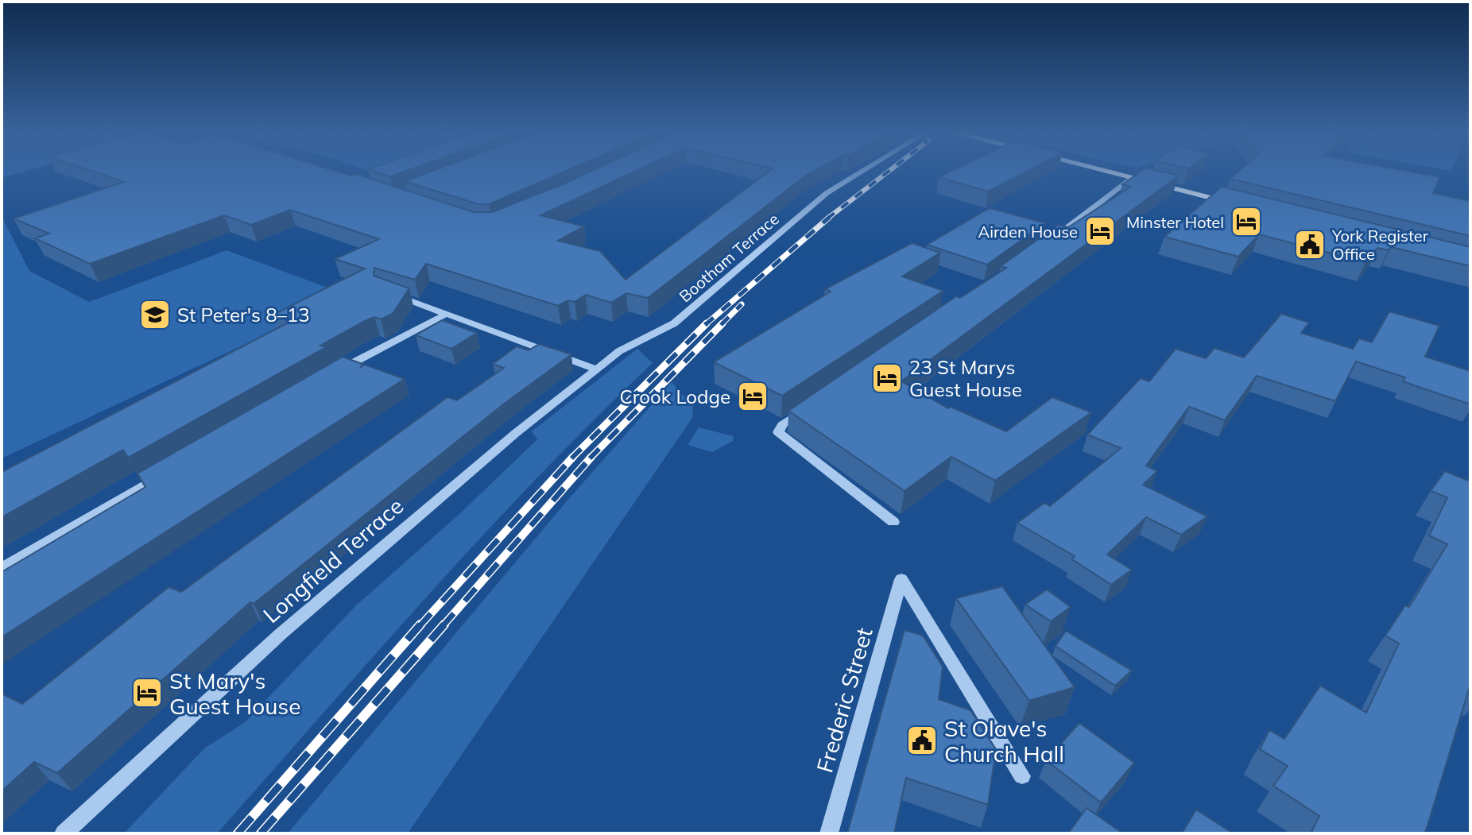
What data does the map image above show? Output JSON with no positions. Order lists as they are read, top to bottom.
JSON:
{
  "streets": {
    "street": ["Bootham Terrace", "Longfield Terrace", "Frederic Street"]
  },
  "crossings": [
    ["Bootham Terrace", "Longfield Terrace"]
  ],
  "places": {
    "hotel": [
      "Minster Hotel",
      "Airden House",
      "23 St Marys Guest House",
      "Crook Lodge",
      "St Mary's Guest House"
    ],
    "public building": ["York Register Office", "St Olave's Church Hall"],
    "school or university": ["St Peter's 8–13"]
  }
}
